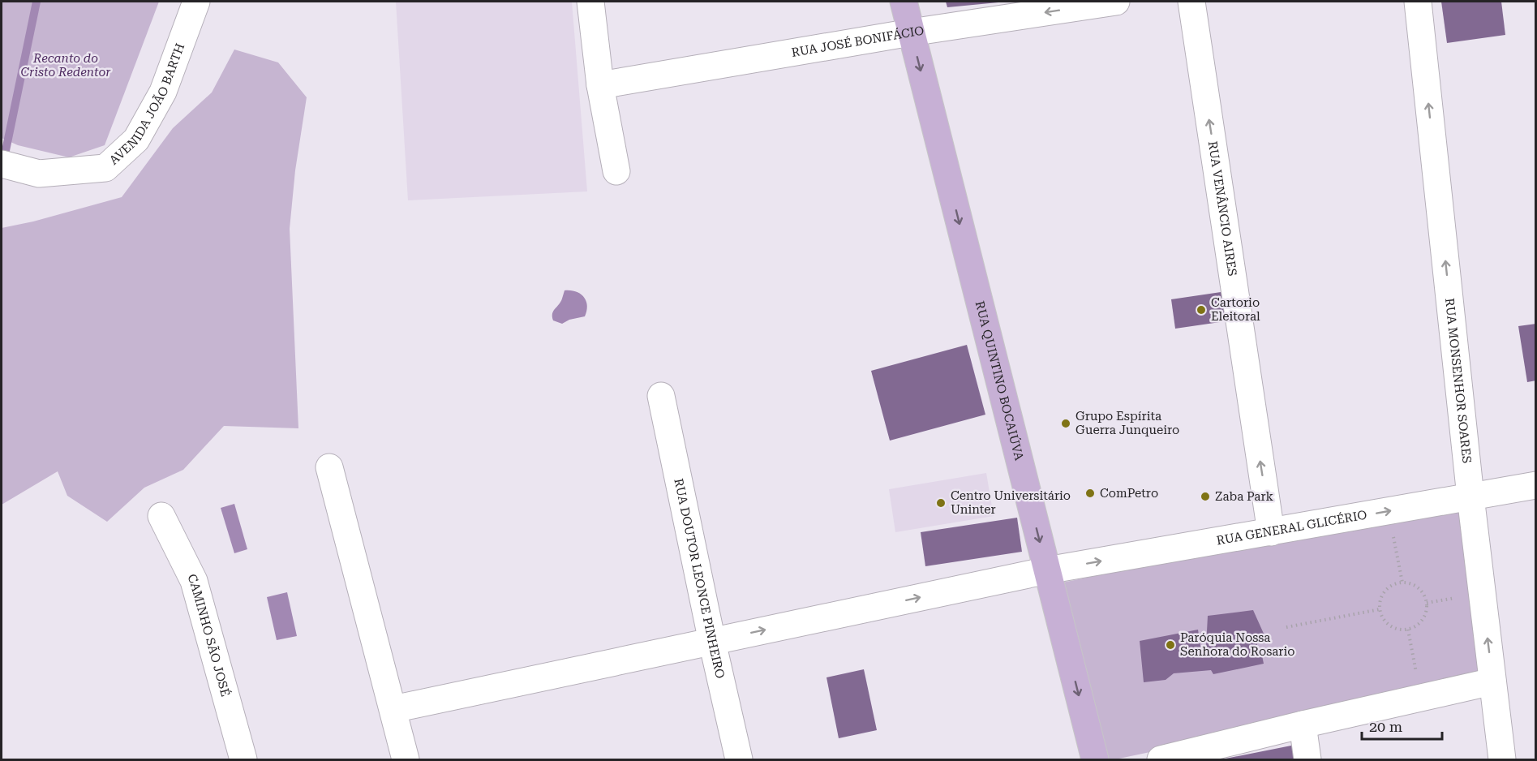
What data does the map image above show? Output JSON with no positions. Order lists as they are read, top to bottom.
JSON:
{
  "streets": {
    "main road": ["RUA QUINTINO BOCAIÚVA"],
    "street": [
      "RUA JOSÉ BONIFÁCIO",
      "AVENIDA JOÃO BARTH",
      "RUA VENÂNCIO AIRES",
      "RUA MONSENHOR SOARES",
      "RUA GENERAL GLICÉRIO",
      "RUA DOUTOR LEONCE PINHEIRO",
      "CAMINHO SÃO JOSÉ"
    ]
  },
  "crossings": [
    ["RUA JOSÉ BONIFÁCIO", "RUA QUINTINO BOCAIÚVA"],
    ["RUA VENÂNCIO AIRES", "RUA GENERAL GLICÉRIO"],
    ["RUA QUINTINO BOCAIÚVA", "RUA GENERAL GLICÉRIO"],
    ["RUA MONSENHOR SOARES", "RUA GENERAL GLICÉRIO"],
    ["RUA GENERAL GLICÉRIO", "RUA DOUTOR LEONCE PINHEIRO"]
  ],
  "one_way": [
    "RUA JOSÉ BONIFÁCIO",
    "RUA VENÂNCIO AIRES",
    "RUA QUINTINO BOCAIÚVA",
    "RUA MONSENHOR SOARES"
  ],
  "parks": ["Recanto do Cristo Redentor"],
  "places": [
    "Cartorio Eleitoral",
    "Grupo Espírita Guerra Junqueiro",
    "ComPetro",
    "Zaba Park",
    "Centro Universitário Uninter",
    "Paróquia Nossa Senhora do Rosario"
  ],
  "scale_bar": "20 m"
}
